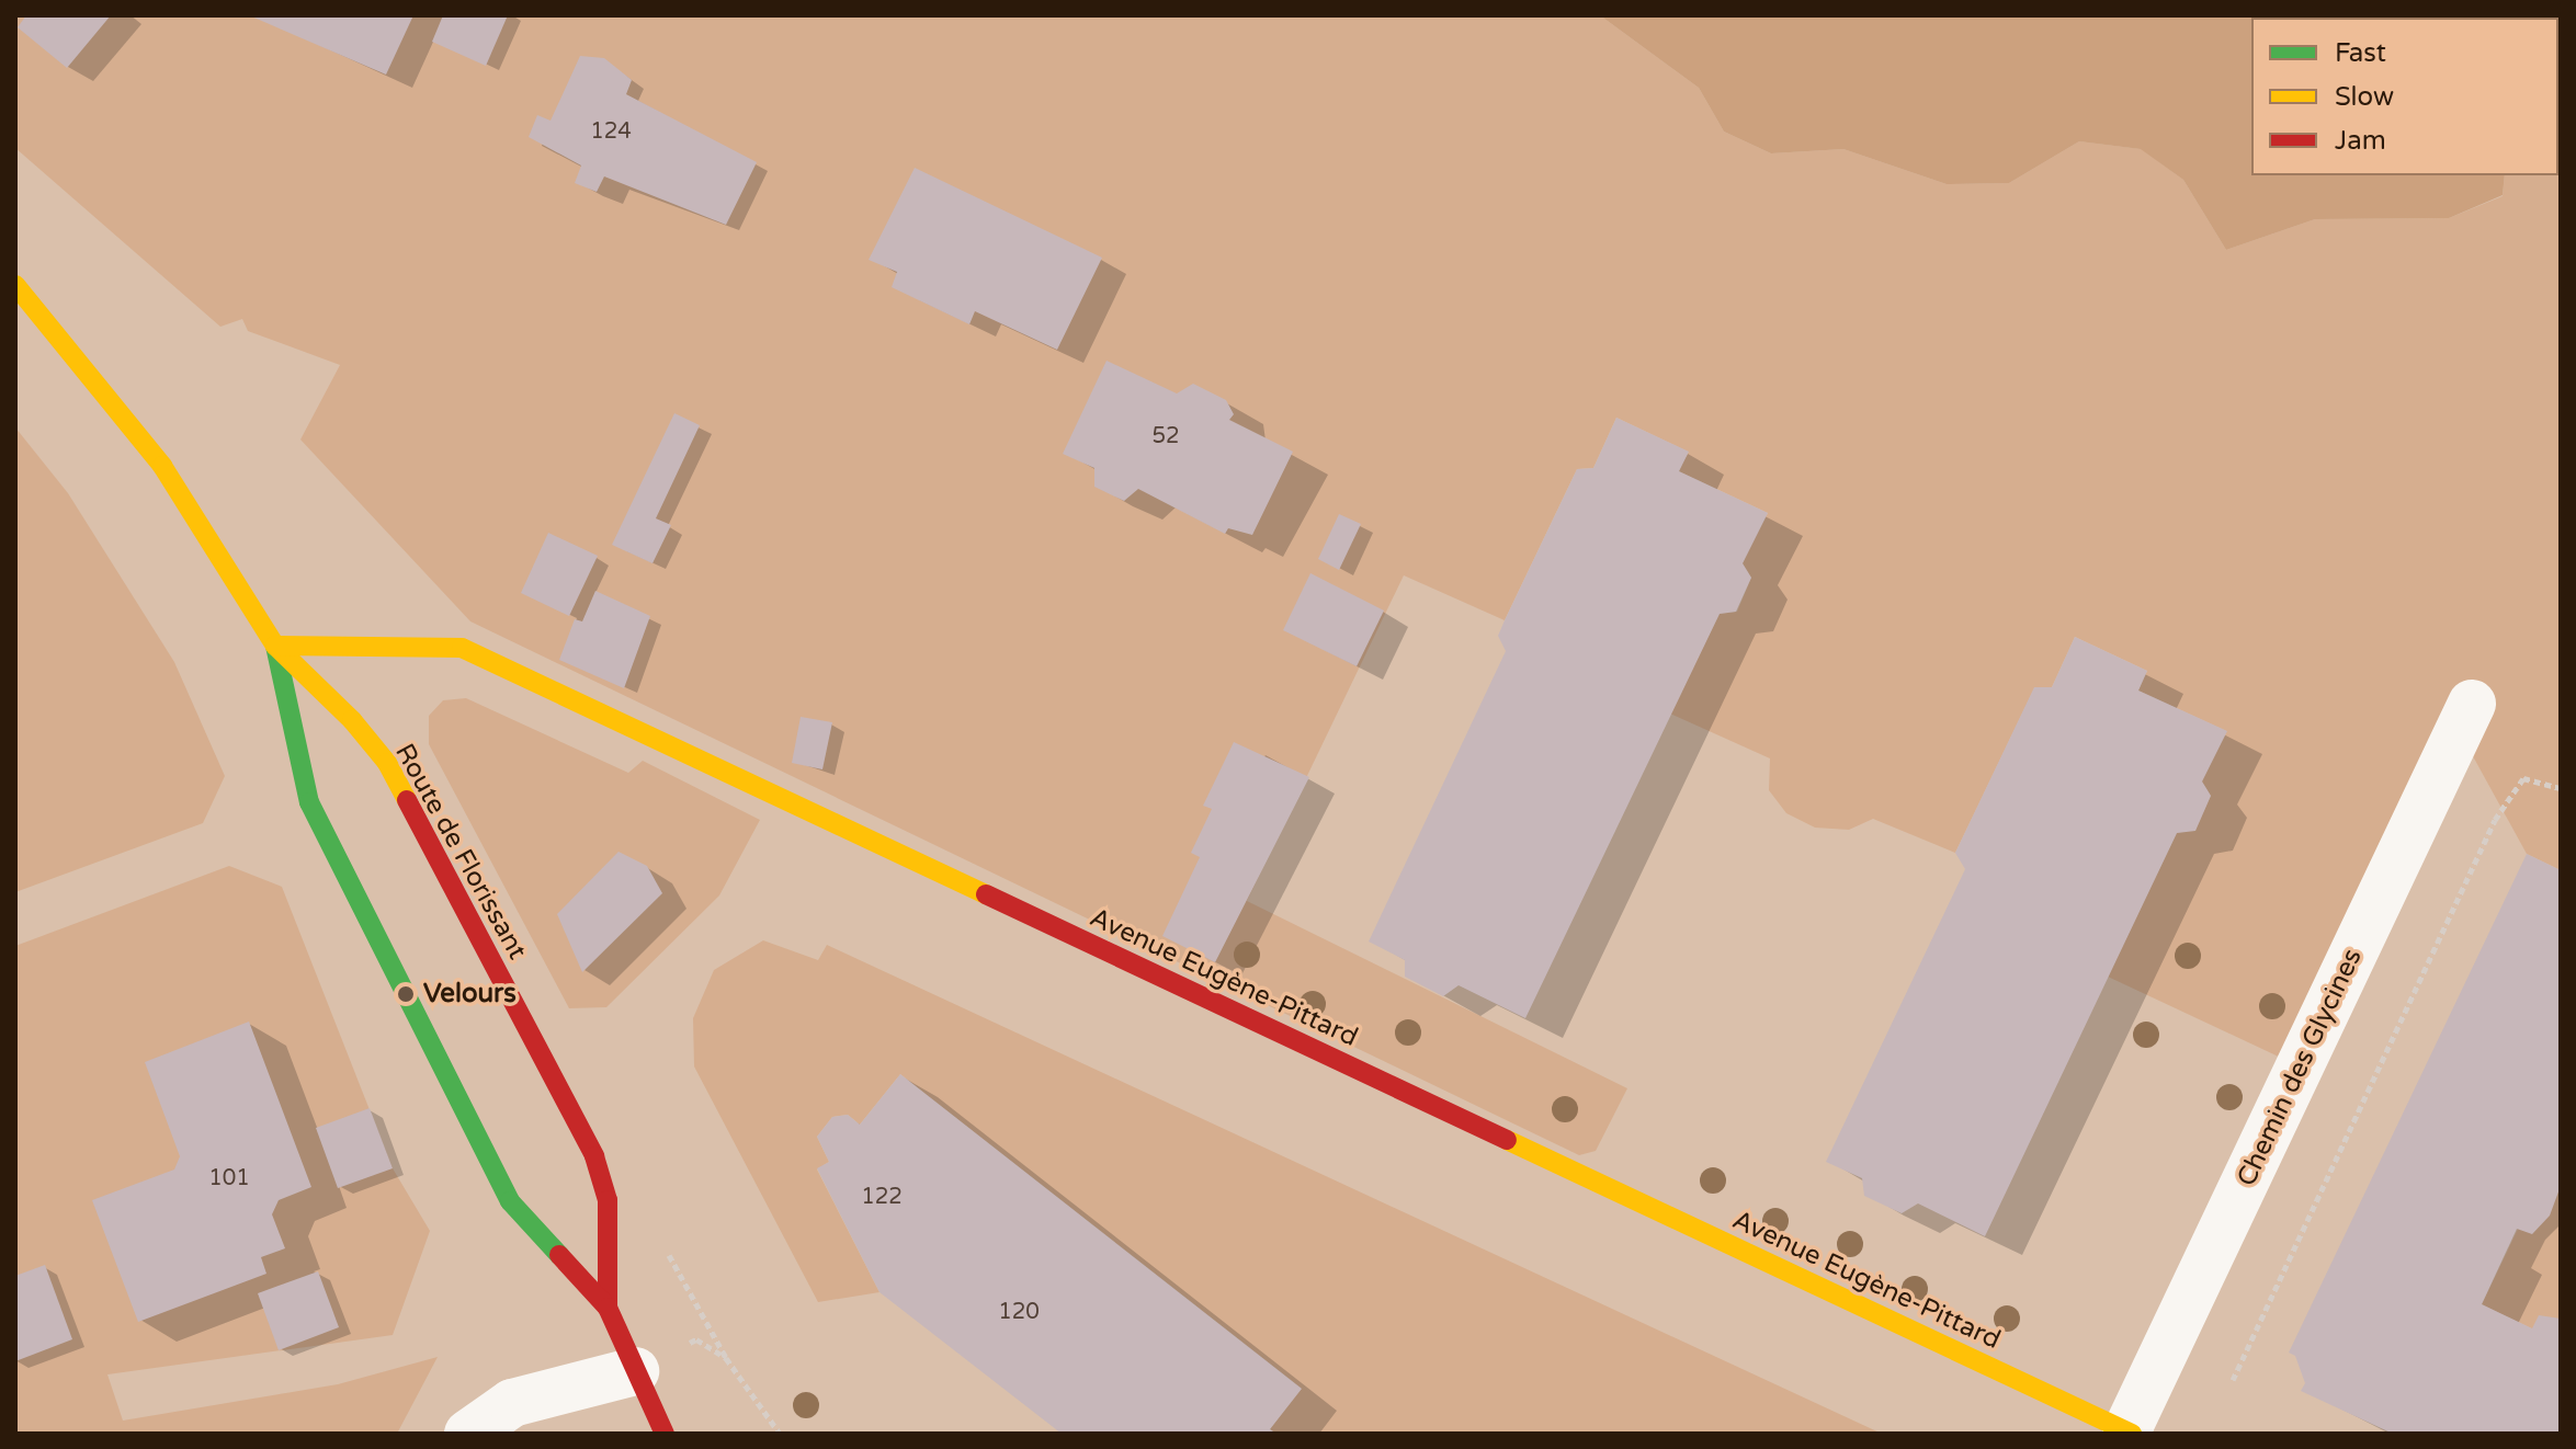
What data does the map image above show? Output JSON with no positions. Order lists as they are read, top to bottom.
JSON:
{
  "streets": {
    "main road": ["Route de Florissant", "Avenue Eugène-Pittard"],
    "street": ["Chemin des Glycines"]
  },
  "crossings": [
    ["Route de Florissant", "Avenue Eugène-Pittard"],
    ["Avenue Eugène-Pittard", "Chemin des Glycines"]
  ],
  "places": ["Velours"],
  "house_numbers": [
    "124",
    "52",
    "101",
    "122",
    "120"
  ],
  "legend": ["Fast", "Slow", "Jam"]
}
